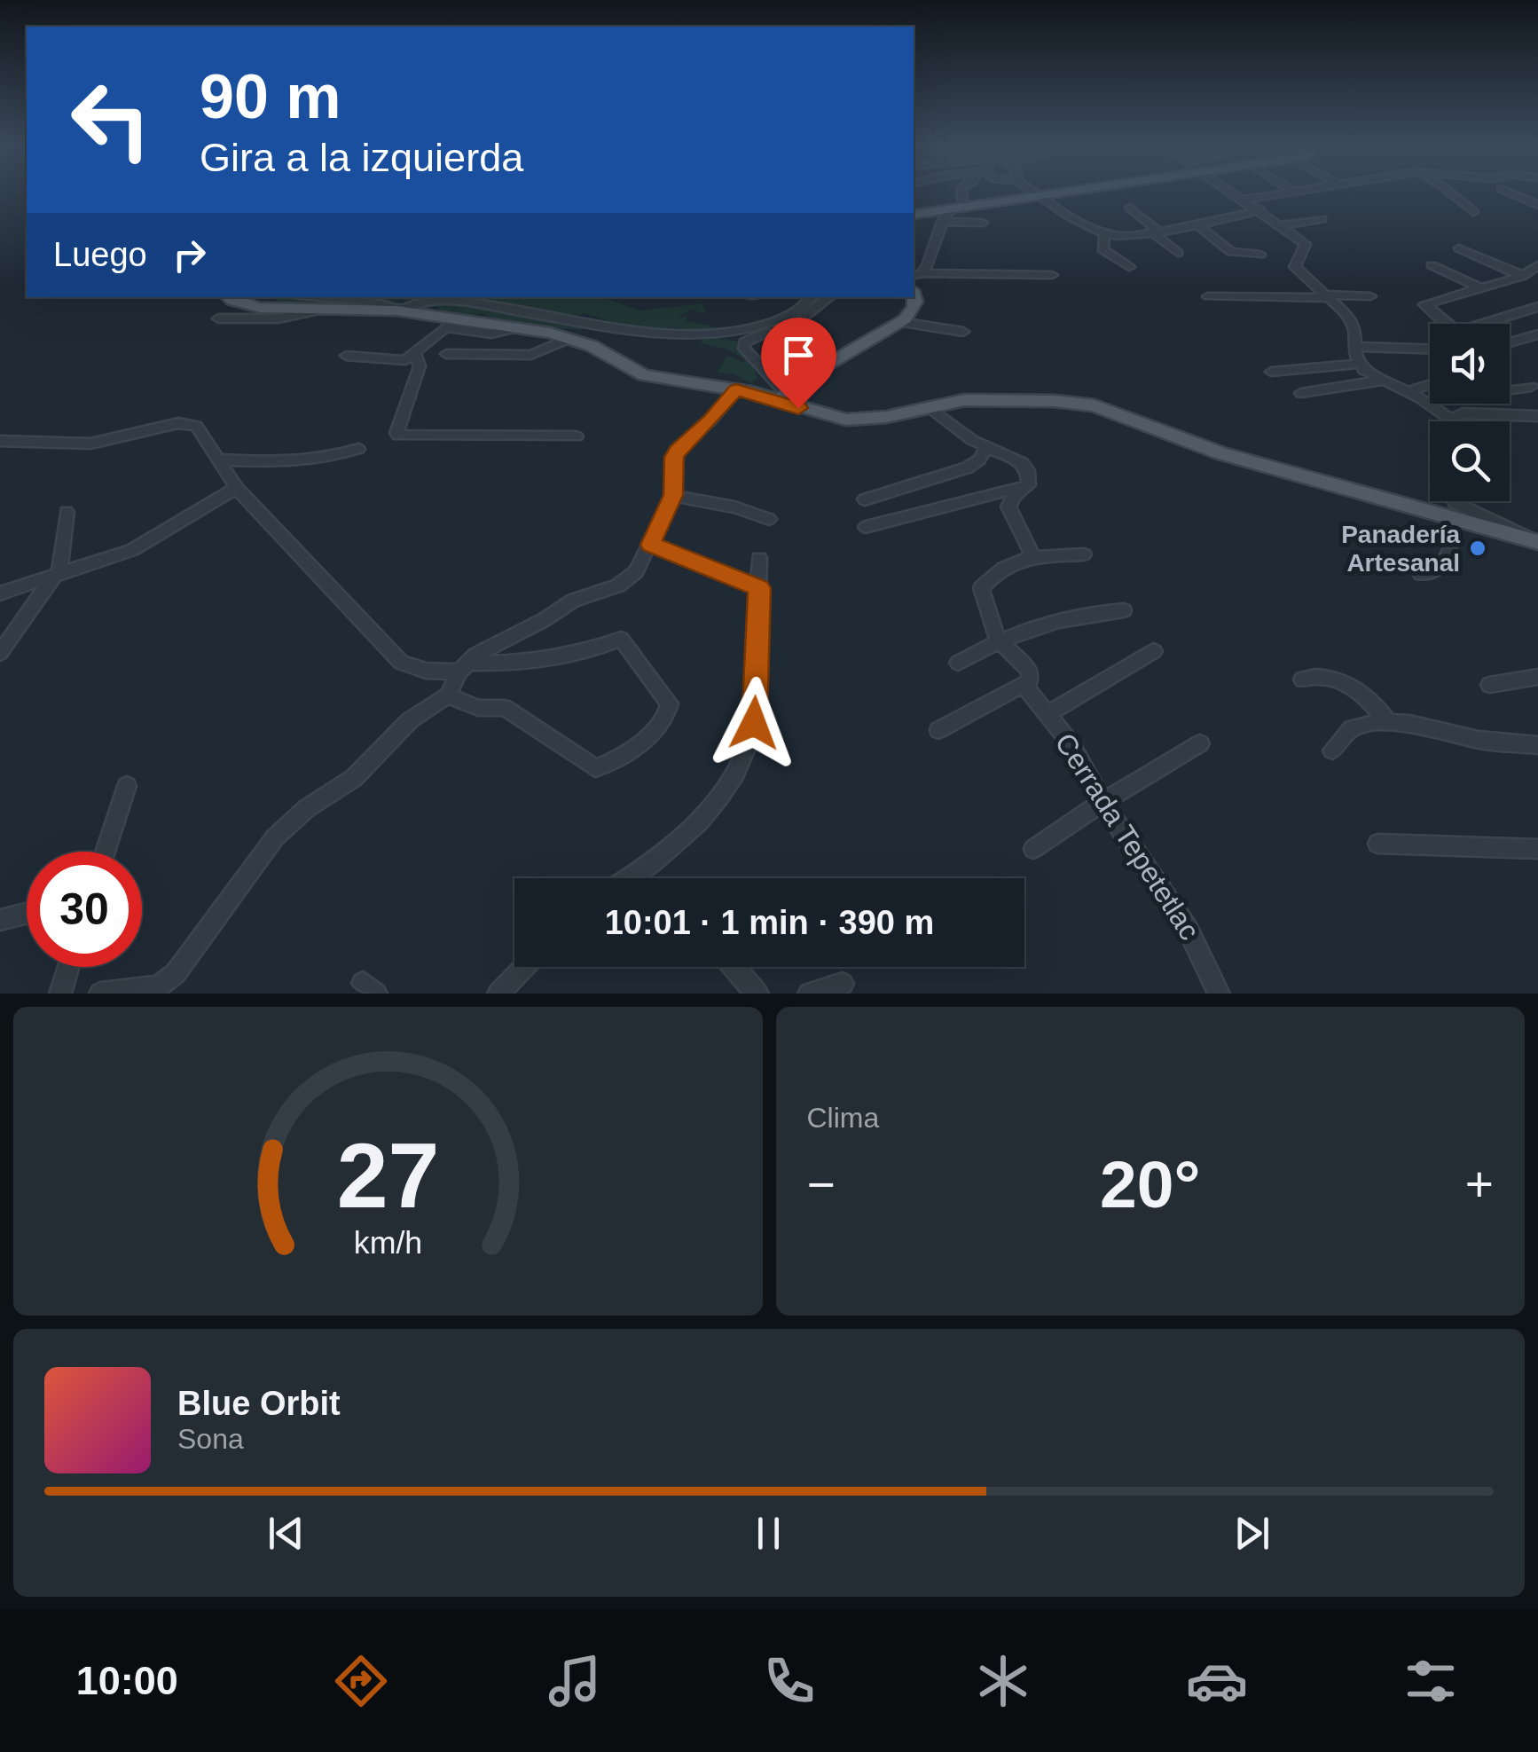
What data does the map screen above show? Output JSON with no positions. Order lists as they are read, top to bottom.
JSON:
{
  "streets": {
    "street": ["Cerrada Tepetetlac"]
  },
  "places": ["Panadería Artesanal"],
  "page": {
    "turn": ["90 m", "Gira a la izquierda"],
    "then": "Luego",
    "limit": "30",
    "trip": "10:01 · 1 min · 390 m",
    "tile": "Clima",
    "heat": ["−", "20°", "+"],
    "song": ["Blue Orbit", "Sona"],
    "tabs": "10:00",
    "gauge": ["27", "km/h"]
  }
}
